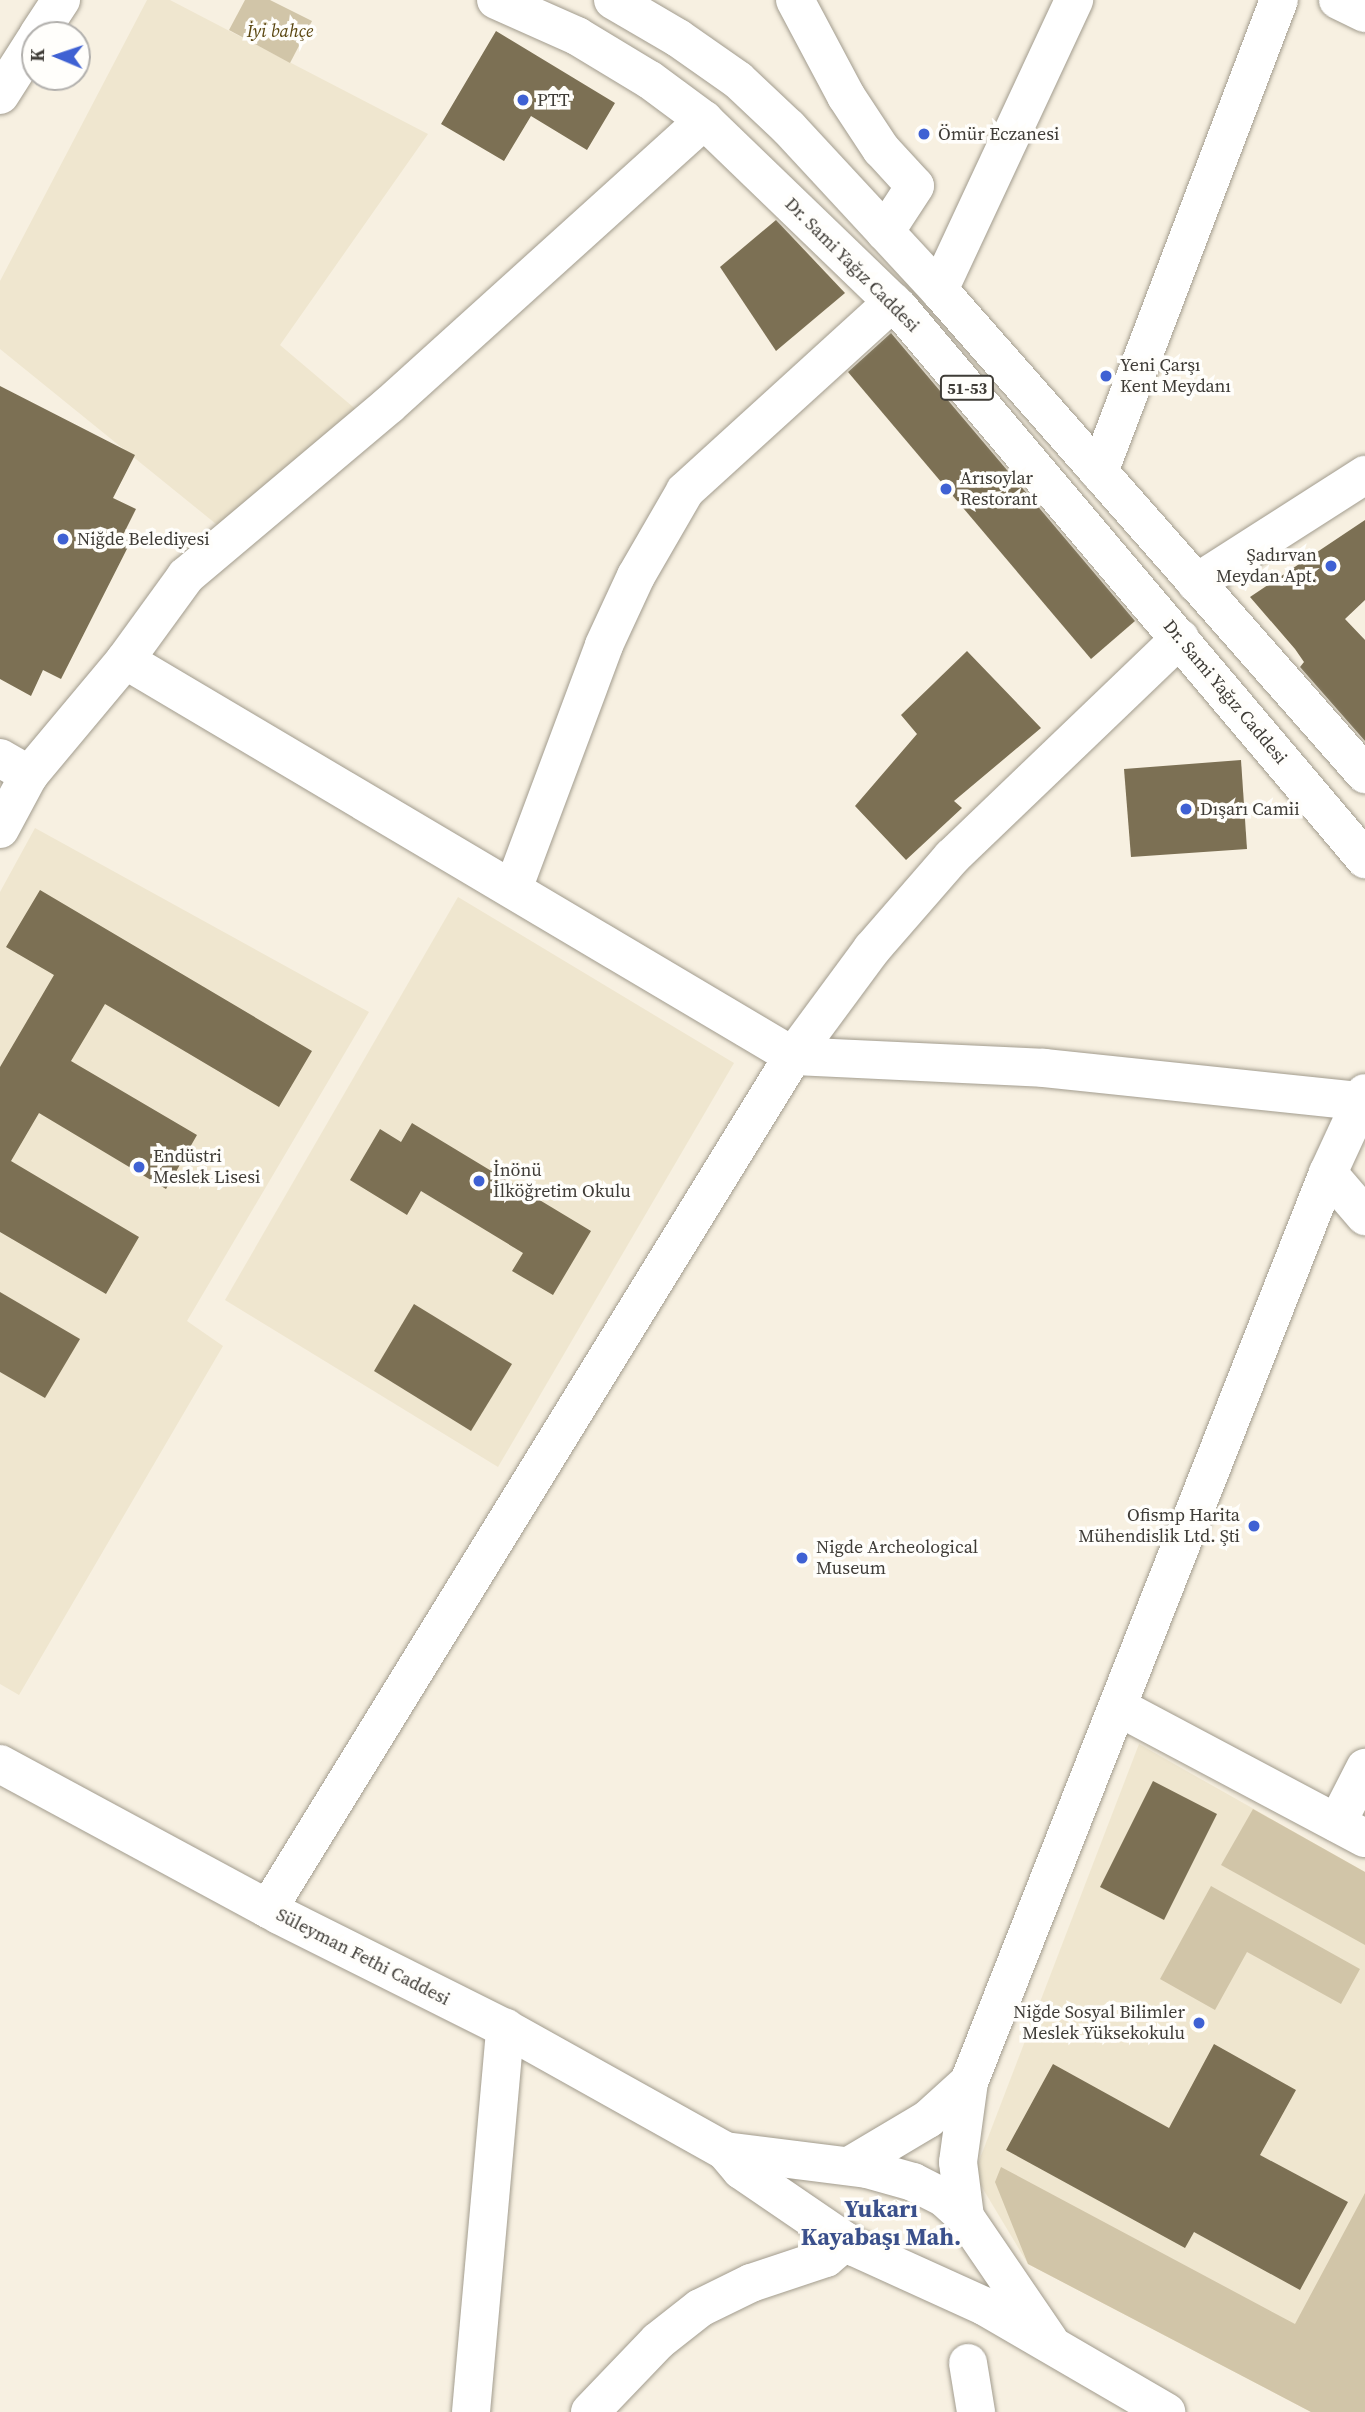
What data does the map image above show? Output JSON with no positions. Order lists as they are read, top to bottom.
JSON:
{
  "streets": {
    "street": ["Dr. Sami Yağız Caddesi", "51-53", "Süleyman Fethi Caddesi"]
  },
  "districts": ["Yukarı Kayabaşı Mah."],
  "parks": ["İyi bahçe"],
  "places": [
    "PTT",
    "Ömür Eczanesi",
    "Yeni Çarşı Kent Meydanı",
    "Arısoylar Restorant",
    "Niğde Belediyesi",
    "Şadırvan Meydan Apt.",
    "Dışarı Camii",
    "Endüstri Meslek Lisesi",
    "İnönü İlköğretim Okulu",
    "Ofismp Harita Mühendislik Ltd. Şti",
    "Nigde Archeological Museum",
    "Niğde Sosyal Bilimler Meslek Yüksekokulu"
  ],
  "north": "left"
}
